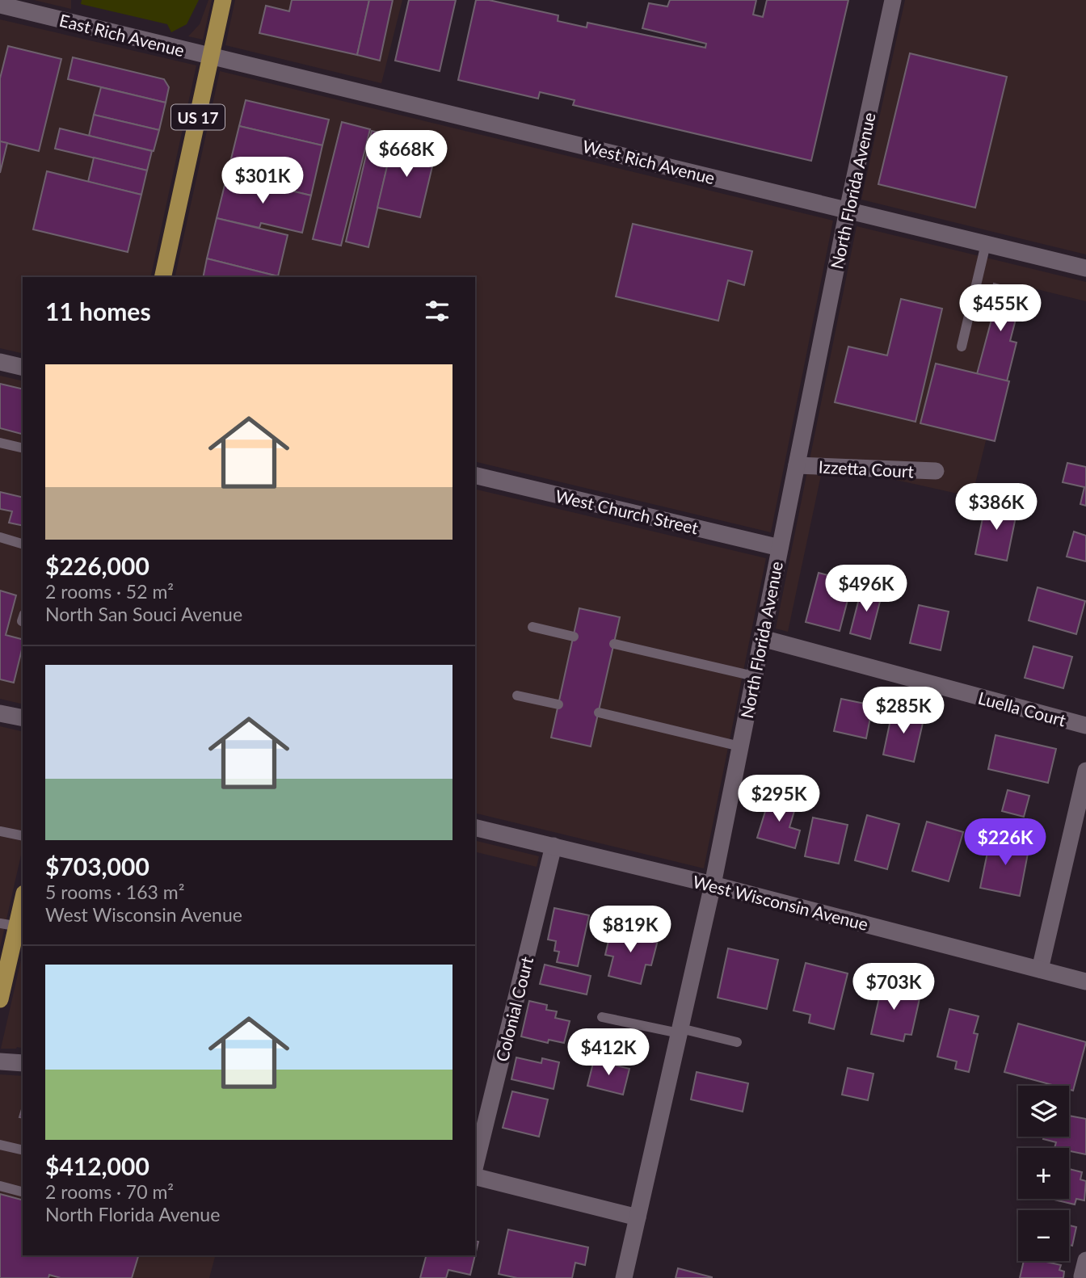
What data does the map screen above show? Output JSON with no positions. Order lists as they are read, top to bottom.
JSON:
{
  "streets": {
    "main road": ["US 17"],
    "street": [
      "East Rich Avenue",
      "West Rich Avenue",
      "North Florida Avenue",
      "Izzetta Court",
      "West Church Street",
      "Luella Court",
      "West Wisconsin Avenue",
      "Colonial Court"
    ]
  },
  "crossings": [
    ["East Rich Avenue", "US 17"],
    ["East Rich Avenue", "West Rich Avenue"],
    ["US 17", "West Rich Avenue"],
    ["West Rich Avenue", "North Florida Avenue"],
    ["North Florida Avenue", "Izzetta Court"],
    ["North Florida Avenue", "West Church Street"],
    ["North Florida Avenue", "Luella Court"],
    ["North Florida Avenue", "West Wisconsin Avenue"],
    ["West Wisconsin Avenue", "Colonial Court"]
  ],
  "page": {
    "price": [
      "$668K",
      "$301K",
      "$455K",
      "$386K",
      "$496K",
      "$285K",
      "$295K",
      "$226K",
      "$819K",
      "$703K",
      "$412K"
    ],
    "heading": "11 homes",
    "list": [
      {
        "name": "$226,000",
        "note": "2 rooms · 52 m² · North San Souci Avenue"
      },
      {
        "name": "$703,000",
        "note": "5 rooms · 163 m² · West Wisconsin Avenue"
      },
      {
        "name": "$412,000",
        "note": "2 rooms · 70 m² · North Florida Avenue"
      }
    ],
    "map_buttons": ["+", "−"]
  }
}
